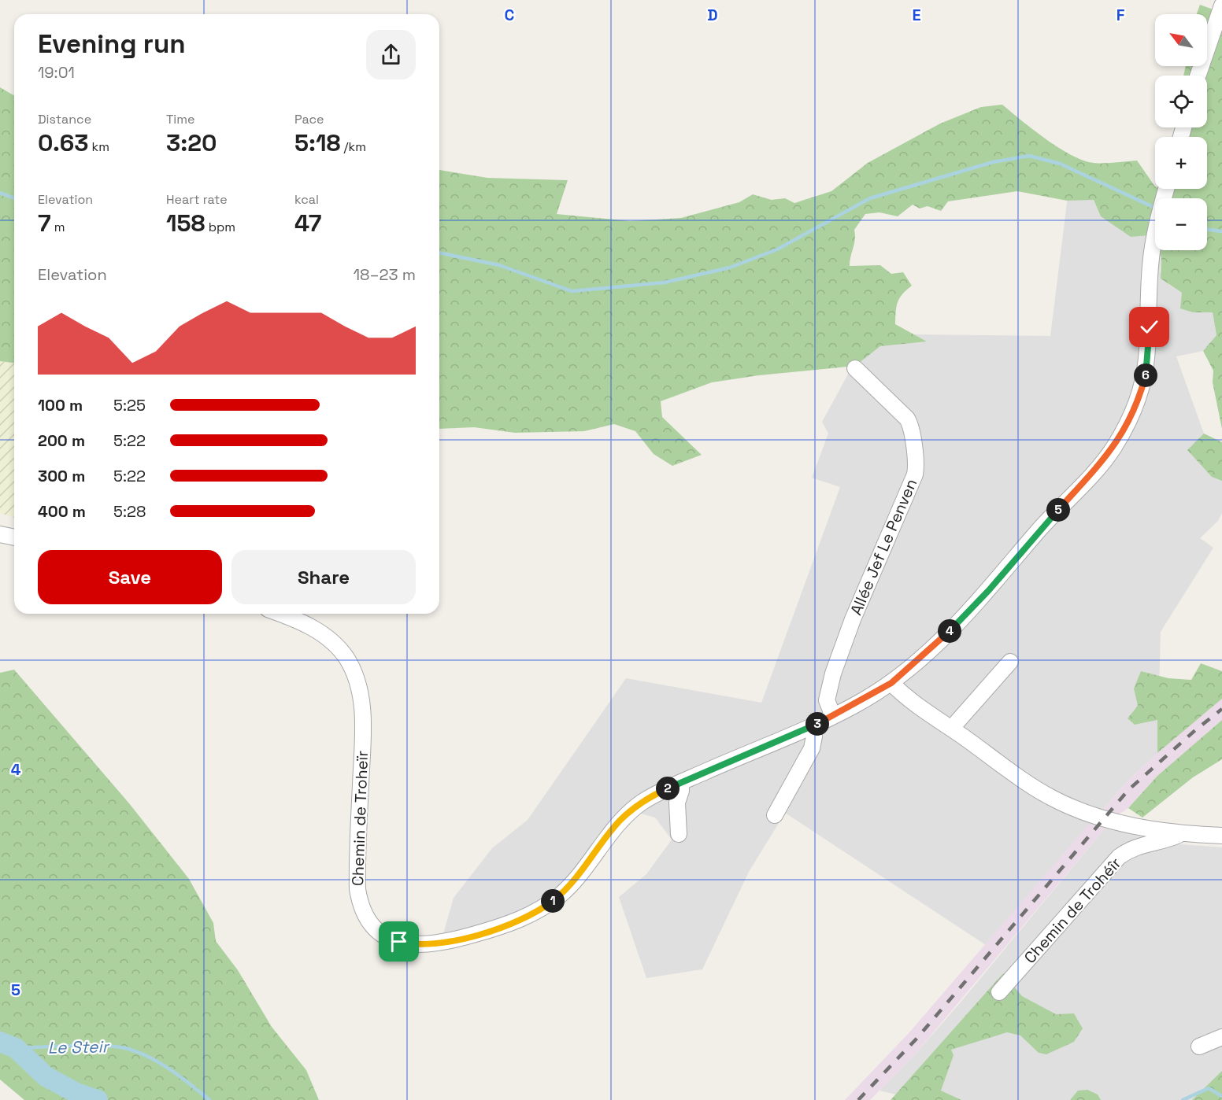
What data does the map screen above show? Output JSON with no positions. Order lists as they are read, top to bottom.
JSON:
{
  "streets": {
    "street": ["Allée Jef Le Penven", "Chemin de Troheïr", "Chemin de Trohéîr"]
  },
  "crossings": [
    ["Allée Jef Le Penven", "Chemin de Troheïr"]
  ],
  "water": ["Le Steir"],
  "north": "top left",
  "page": {
    "map_buttons": ["+", "−"],
    "heading": ["Evening run", "19:01"],
    "stats": [
      ["Distance", "0.63 km"],
      ["Time", "3:20"],
      ["Pace", "5:18 /km"],
      ["Elevation", "7 m"],
      ["Heart rate", "158 bpm"],
      ["kcal", "47"]
    ],
    "chart": ["Elevation", "18–23 m"],
    "pins": [
      "6",
      "5",
      "4",
      "3",
      "2",
      "1"
    ],
    "list": [
      {
        "name": "100 m",
        "note": "5:25"
      },
      {
        "name": "200 m",
        "note": "5:22"
      },
      {
        "name": "300 m",
        "note": "5:22"
      },
      {
        "name": "400 m",
        "note": "5:28"
      }
    ],
    "buttons": ["Save", "Share"]
  },
  "grid": {
    "columns": [
      "C",
      "D",
      "E",
      "F"
    ],
    "rows": ["4", "5"]
  }
}
